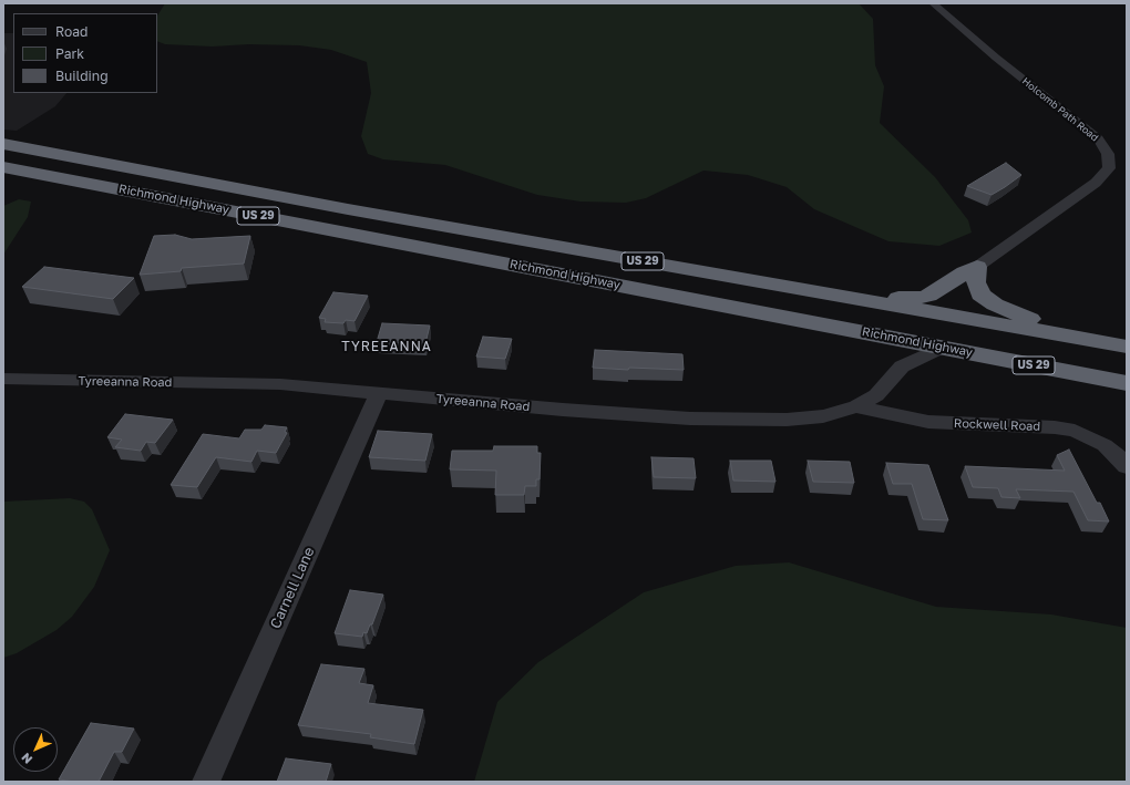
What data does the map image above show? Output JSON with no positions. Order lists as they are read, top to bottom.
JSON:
{
  "streets": {
    "highway": ["Richmond Highway", "US 29"],
    "street": [
      "Holcomb Path Road",
      "Tyreeanna Road",
      "Rockwell Road",
      "Carnell Lane"
    ]
  },
  "crossings": [
    ["Richmond Highway", "Tyreeanna Road"],
    ["Tyreeanna Road", "Rockwell Road"],
    ["Tyreeanna Road", "Carnell Lane"]
  ],
  "districts": ["TYREEANNA"],
  "legend": ["Road", "Park", "Building"],
  "north": "bottom left"
}
